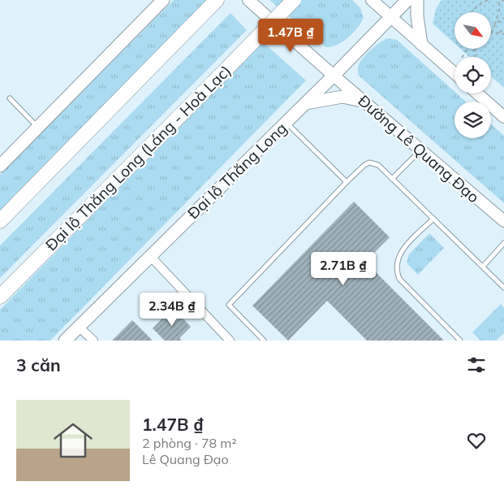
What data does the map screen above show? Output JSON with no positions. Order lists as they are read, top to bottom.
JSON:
{
  "streets": {
    "highway": ["Đại lộ Thăng Long (Láng - Hoà Lạc)"],
    "main road": ["Đường Lê Quang Đạo", "Đại lộ Thăng Long"]
  },
  "crossings": [
    ["Đường Lê Quang Đạo", "Đại lộ Thăng Long"]
  ],
  "north": "bottom right",
  "page": {
    "price": ["1.47B ₫", "2.71B ₫", "2.34B ₫"],
    "heading": "3 căn",
    "list": [
      {
        "name": "1.47B ₫",
        "note": "2 phòng · 78 m² · Lê Quang Đạo"
      }
    ]
  }
}
